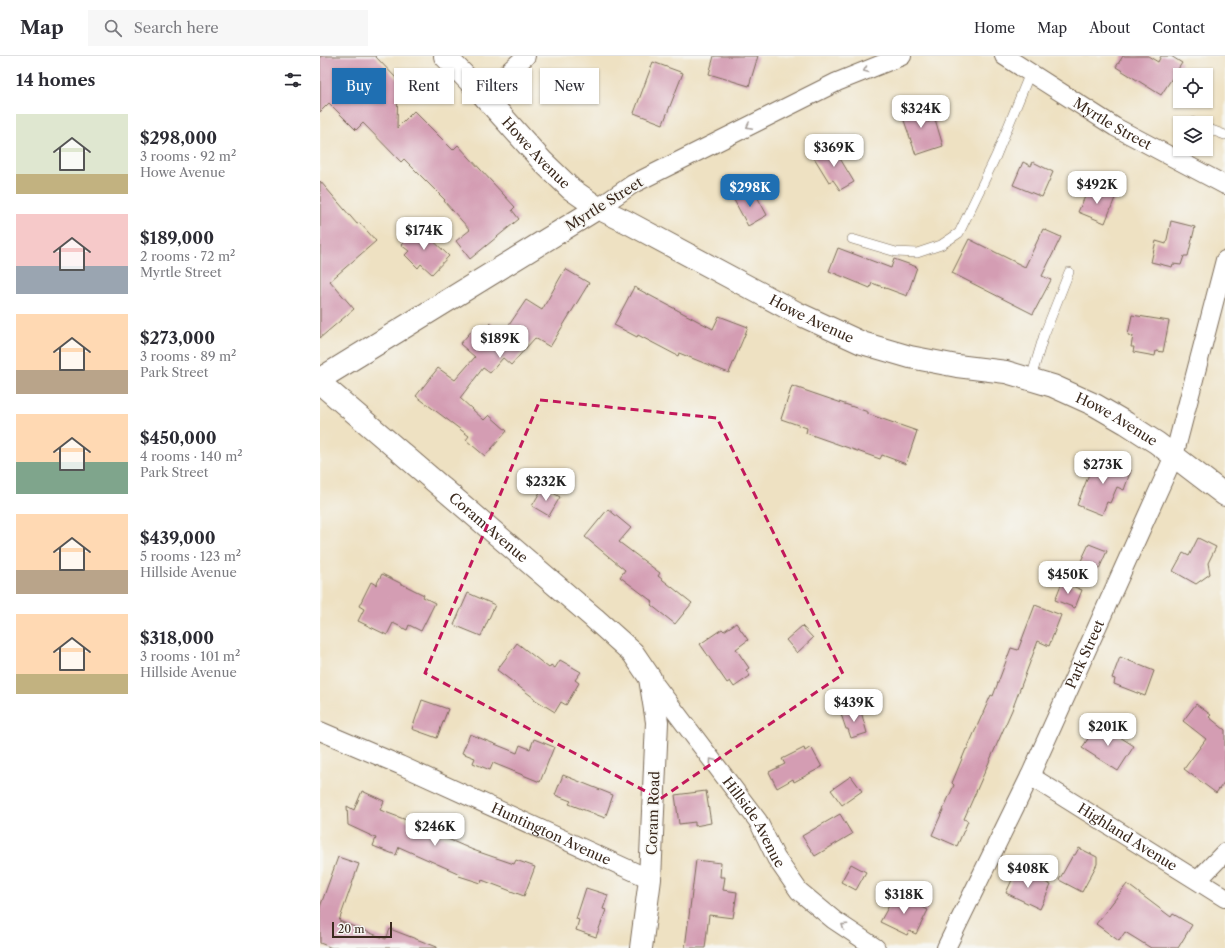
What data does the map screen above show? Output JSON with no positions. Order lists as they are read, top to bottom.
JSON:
{
  "streets": {
    "street": [
      "Myrtle Street",
      "Howe Avenue",
      "Coram Avenue",
      "Park Street",
      "Coram Road",
      "Hillside Avenue",
      "Huntington Avenue",
      "Highland Avenue"
    ]
  },
  "crossings": [
    ["Myrtle Street", "Howe Avenue"],
    ["Howe Avenue", "Park Street"],
    ["Coram Avenue", "Coram Road"],
    ["Coram Avenue", "Hillside Avenue"],
    ["Park Street", "Highland Avenue"],
    ["Coram Road", "Hillside Avenue"],
    ["Coram Road", "Huntington Avenue"]
  ],
  "one_way": ["Myrtle Street", "Hillside Avenue"],
  "scale_bar": "20 m",
  "page": {
    "header": "Map",
    "search": "Search here",
    "nav": [
      "Home",
      "Map",
      "About",
      "Contact"
    ],
    "heading": "14 homes",
    "chip": [
      "Buy",
      "Rent",
      "Filters",
      "New"
    ],
    "price": [
      "$324K",
      "$369K",
      "$492K",
      "$298K",
      "$174K",
      "$189K",
      "$273K",
      "$232K",
      "$450K",
      "$439K",
      "$201K",
      "$246K",
      "$408K",
      "$318K"
    ],
    "list": [
      {
        "name": "$298,000",
        "note": "3 rooms · 92 m² · Howe Avenue"
      },
      {
        "name": "$189,000",
        "note": "2 rooms · 72 m² · Myrtle Street"
      },
      {
        "name": "$273,000",
        "note": "3 rooms · 89 m² · Park Street"
      },
      {
        "name": "$450,000",
        "note": "4 rooms · 140 m² · Park Street"
      },
      {
        "name": "$439,000",
        "note": "5 rooms · 123 m² · Hillside Avenue"
      },
      {
        "name": "$318,000",
        "note": "3 rooms · 101 m² · Hillside Avenue"
      }
    ],
    "scale": "20 m"
  }
}
